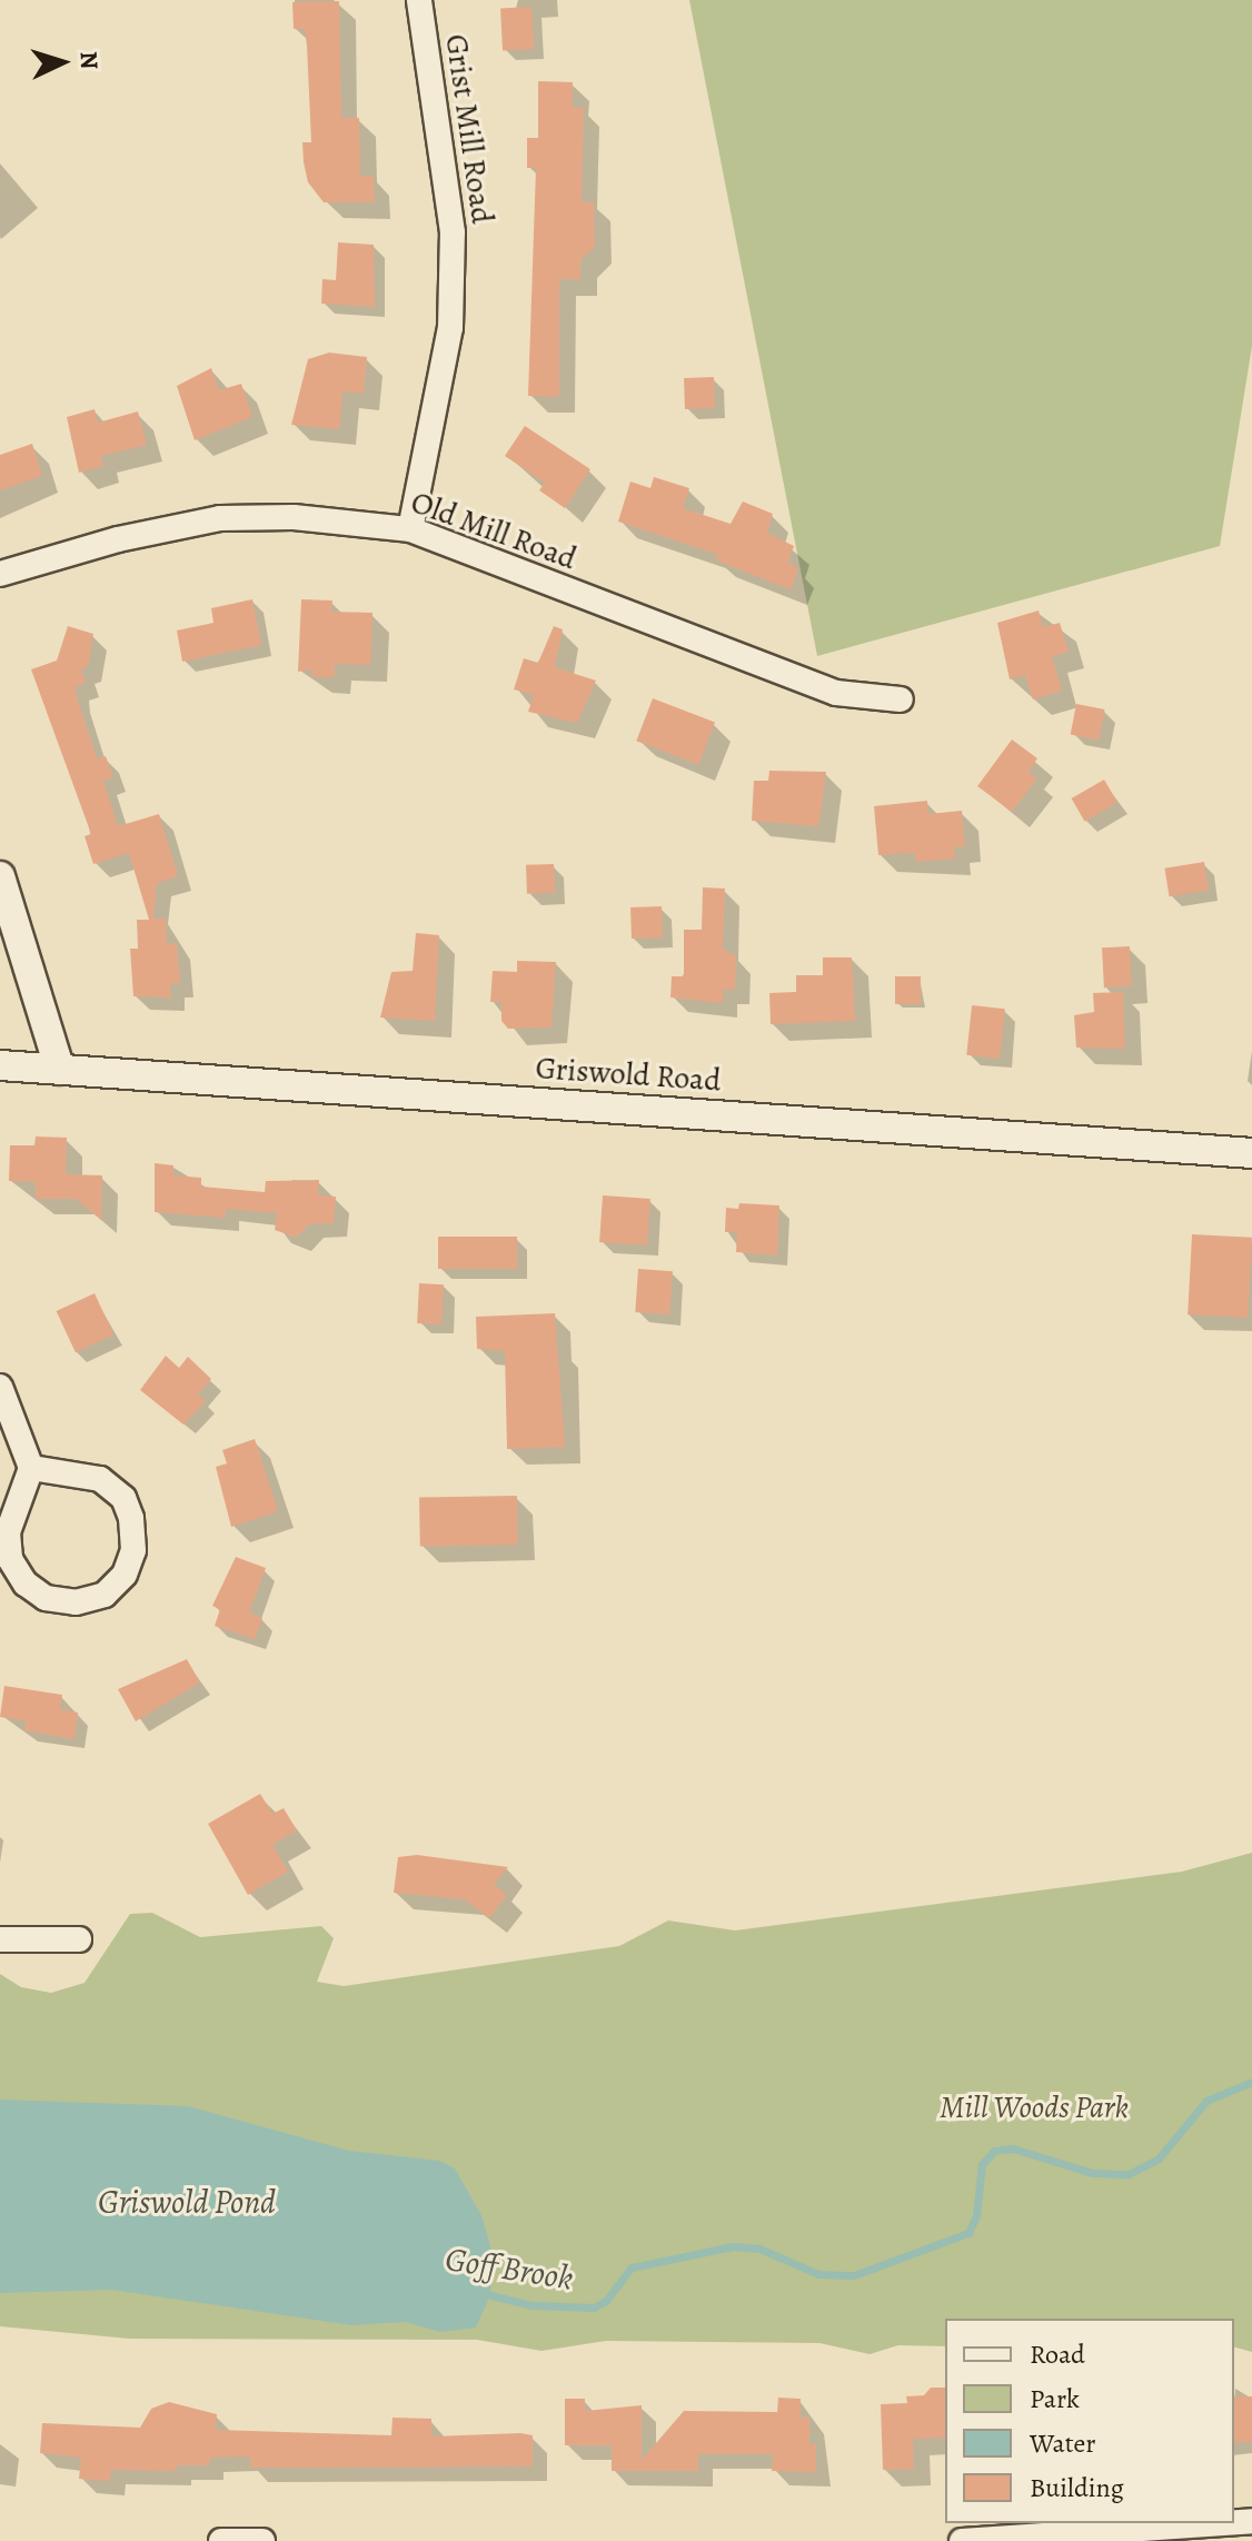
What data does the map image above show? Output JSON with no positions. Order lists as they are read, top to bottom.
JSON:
{
  "streets": {
    "street": ["Grist Mill Road", "Old Mill Road", "Griswold Road"]
  },
  "crossings": [
    ["Grist Mill Road", "Old Mill Road"]
  ],
  "water": ["Griswold Pond", "Goff Brook"],
  "parks": ["Mill Woods Park"],
  "legend": [
    "Road",
    "Park",
    "Water",
    "Building"
  ],
  "north": "right"
}
